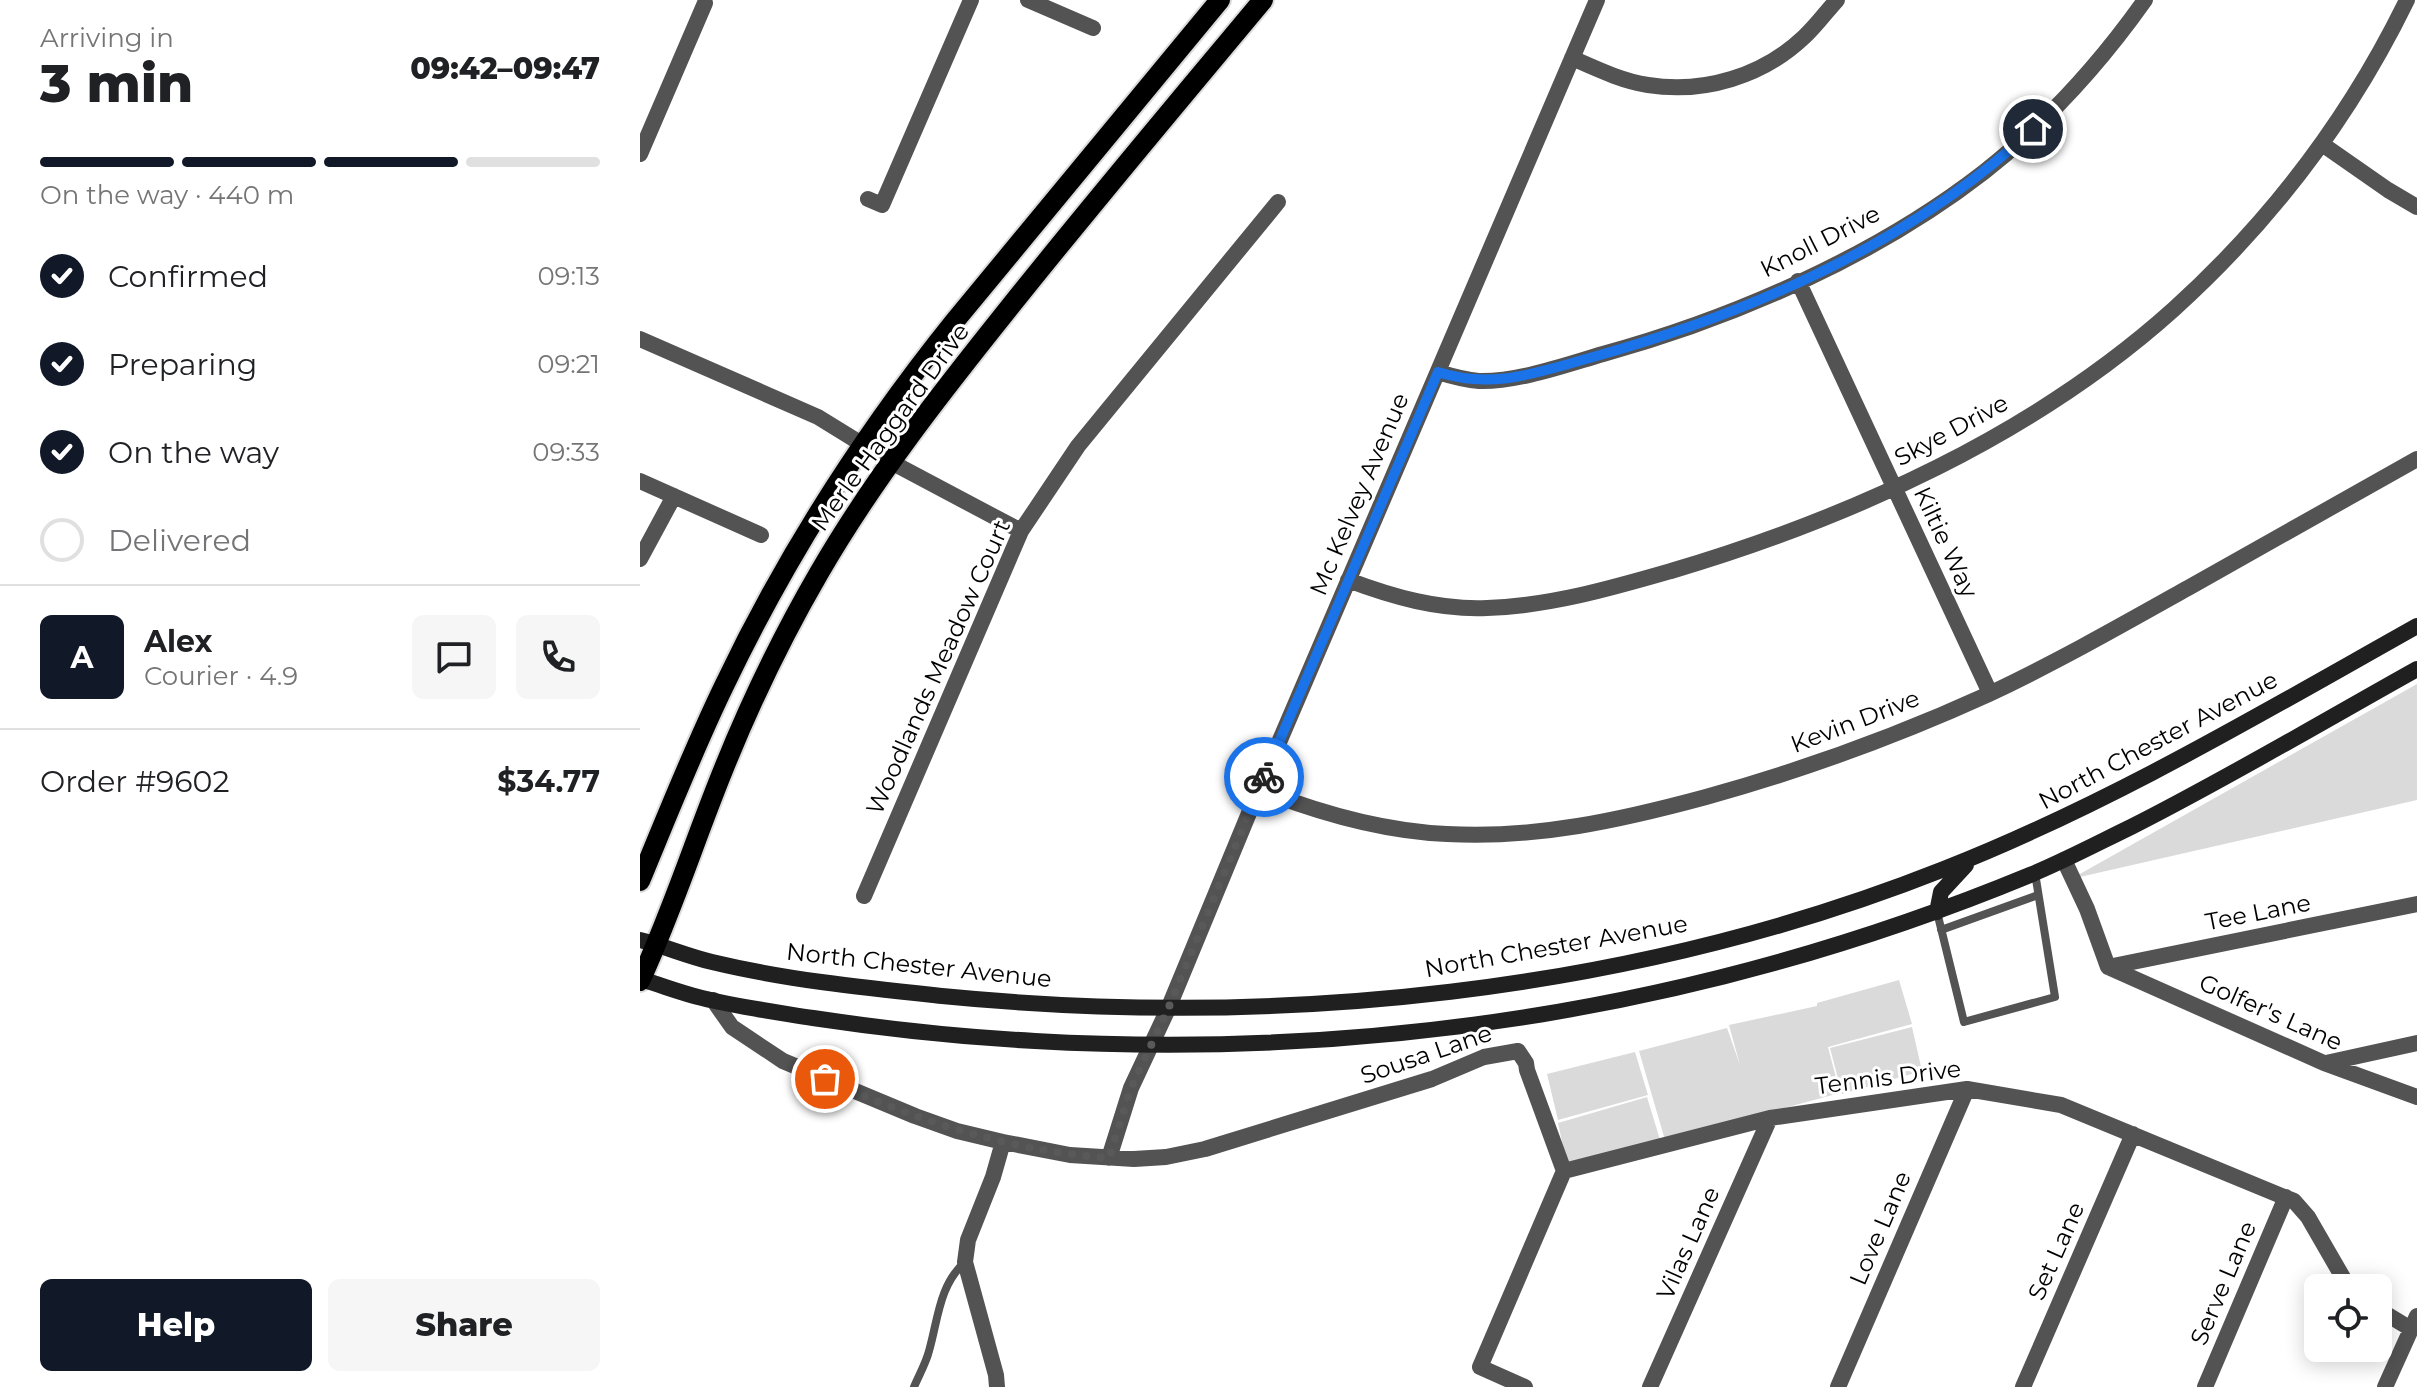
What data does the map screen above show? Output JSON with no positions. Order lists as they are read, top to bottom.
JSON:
{
  "streets": {
    "main road": ["Merle Haggard Drive", "North Chester Avenue"],
    "street": [
      "Knoll Drive",
      "Skye Drive",
      "Mc Kelvey Avenue",
      "Kiltie Way",
      "Woodlands Meadow Court",
      "Kevin Drive",
      "Tee Lane",
      "Golfer's Lane",
      "Sousa Lane",
      "Tennis Drive",
      "Love Lane",
      "Vilas Lane",
      "Set Lane",
      "Serve Lane"
    ]
  },
  "crossings": [
    ["Knoll Drive", "Mc Kelvey Avenue"],
    ["Knoll Drive", "Kiltie Way"],
    ["Merle Haggard Drive", "North Chester Avenue"],
    ["Skye Drive", "Mc Kelvey Avenue"],
    ["Skye Drive", "Kiltie Way"],
    ["Mc Kelvey Avenue", "Kevin Drive"],
    ["Mc Kelvey Avenue", "North Chester Avenue"],
    ["Mc Kelvey Avenue", "Sousa Lane"],
    ["Kiltie Way", "Kevin Drive"],
    ["Tee Lane", "Golfer's Lane"],
    ["Sousa Lane", "Tennis Drive"],
    ["Tennis Drive", "Love Lane"],
    ["Tennis Drive", "Vilas Lane"],
    ["Tennis Drive", "Set Lane"],
    ["Tennis Drive", "Serve Lane"]
  ],
  "page": {
    "heading": ["3 min", "Arriving in", "09:42–09:47"],
    "panel": [
      "Alex",
      "Courier · 4.9",
      "Order #9602",
      "$34.77"
    ],
    "bar": "On the way · 440 m",
    "list": [
      ["Confirmed", "09:13"],
      ["Preparing", "09:21"],
      ["On the way", "09:33"],
      "Delivered"
    ],
    "round": "A",
    "buttons": ["Help", "Share"]
  }
}
